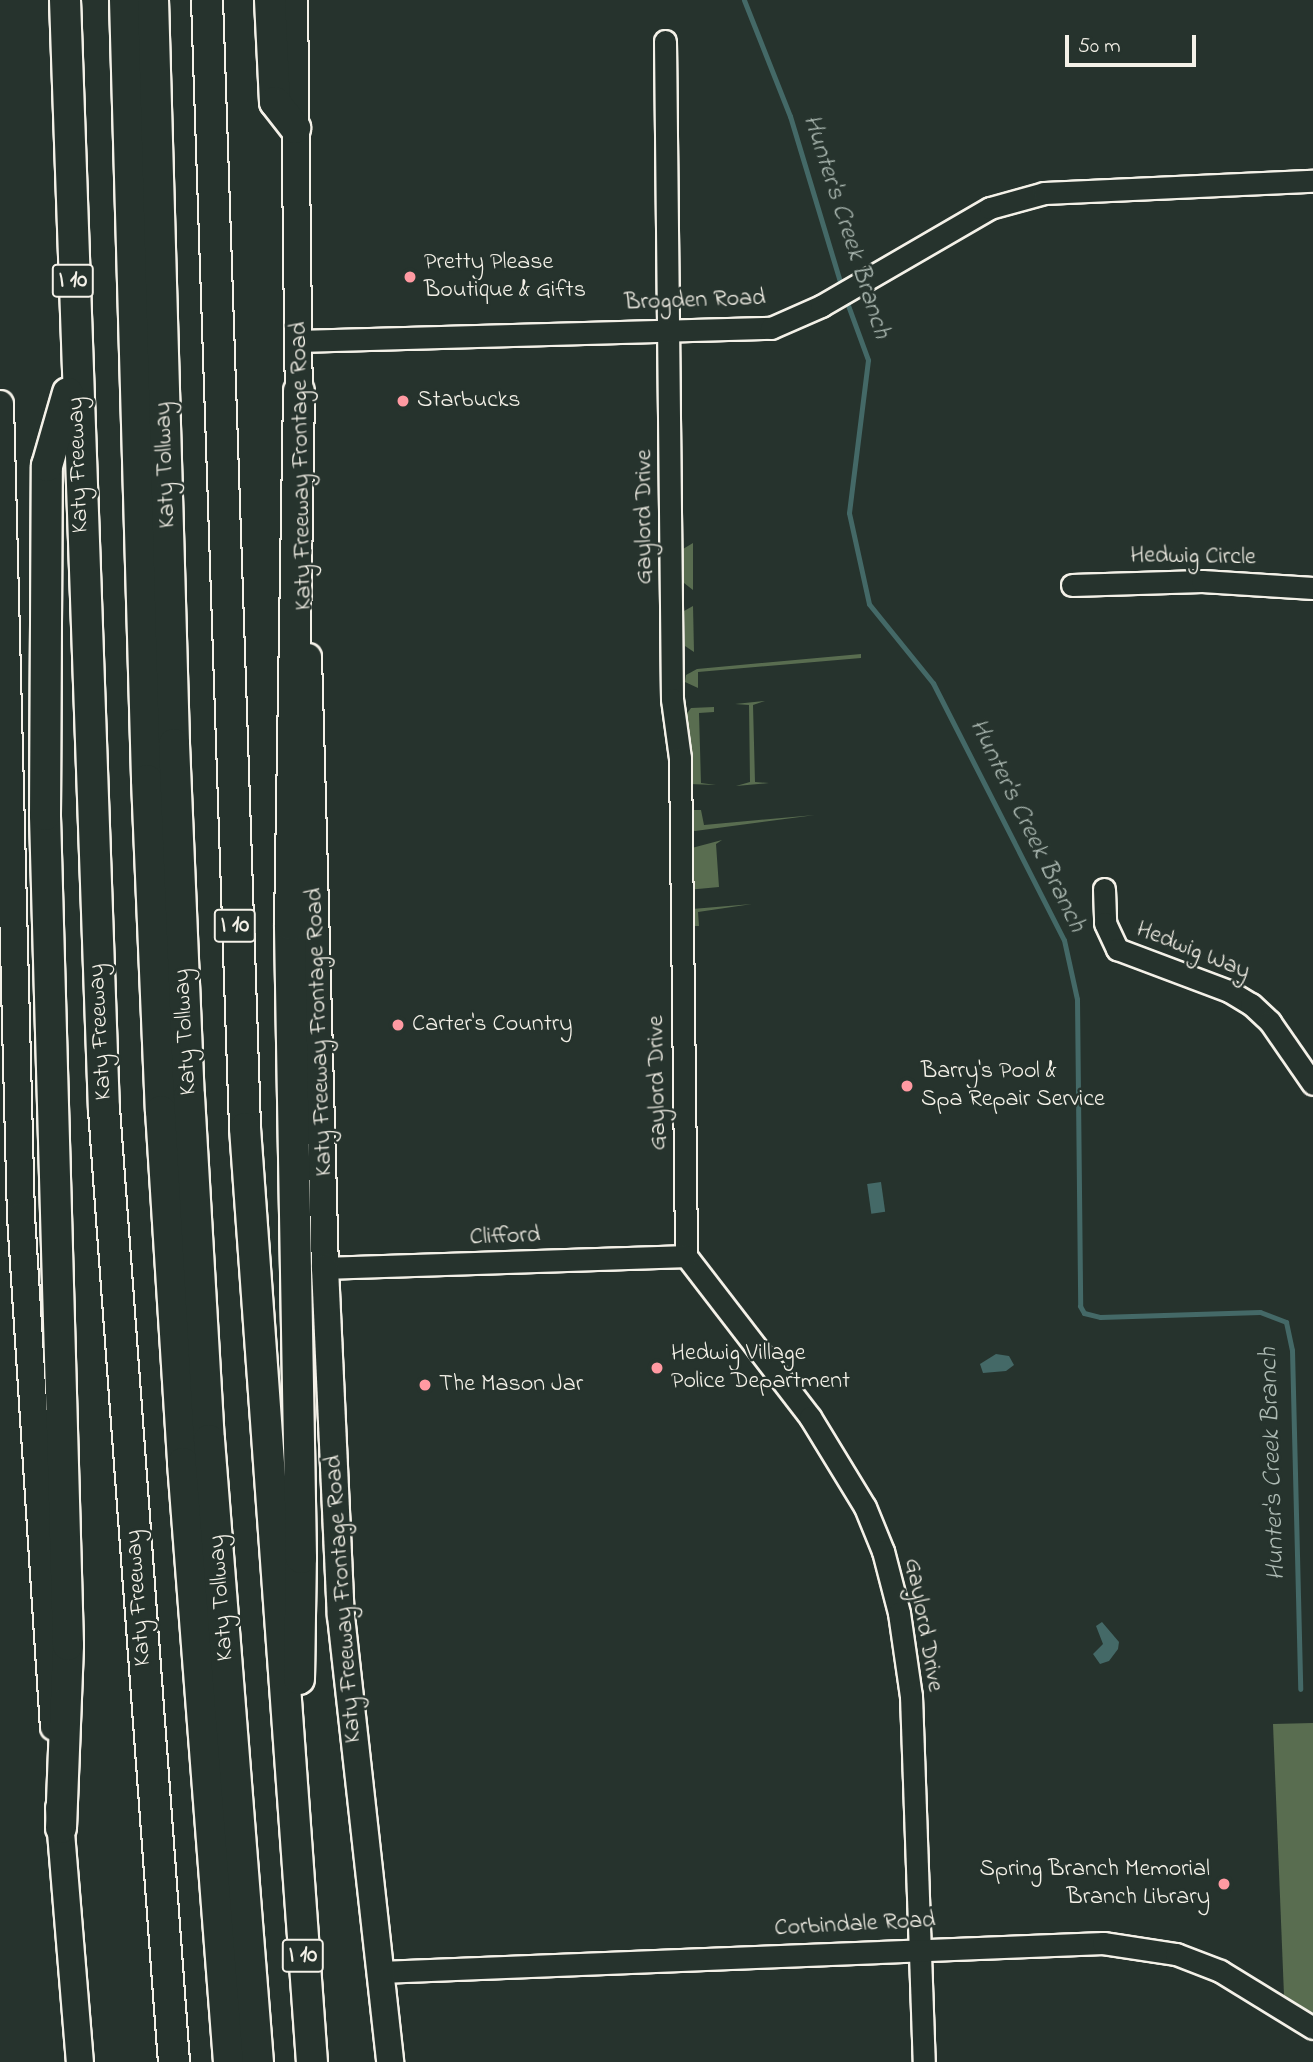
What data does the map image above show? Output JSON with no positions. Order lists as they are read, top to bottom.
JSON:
{
  "streets": {
    "highway": ["I 10", "Katy Freeway", "Katy Tollway"],
    "main road": ["Katy Freeway Frontage Road"],
    "street": [
      "Brogden Road",
      "Gaylord Drive",
      "Hedwig Circle",
      "Hedwig Way",
      "Clifford",
      "Corbindale Road"
    ]
  },
  "crossings": [
    ["Brogden Road", "Katy Freeway Frontage Road"],
    ["Brogden Road", "Gaylord Drive"],
    ["Katy Freeway Frontage Road", "Clifford"],
    ["Katy Freeway Frontage Road", "Corbindale Road"],
    ["Gaylord Drive", "Clifford"],
    ["Gaylord Drive", "Corbindale Road"]
  ],
  "water": ["Hunter's Creek Branch"],
  "places": [
    "Pretty Please Boutique & Gifts",
    "Starbucks",
    "Carter's Country",
    "Barry's Pool & Spa Repair Service",
    "Hedwig Village Police Department",
    "The Mason Jar",
    "Spring Branch Memorial Branch Library"
  ],
  "scale_bar": "50 m"
}
